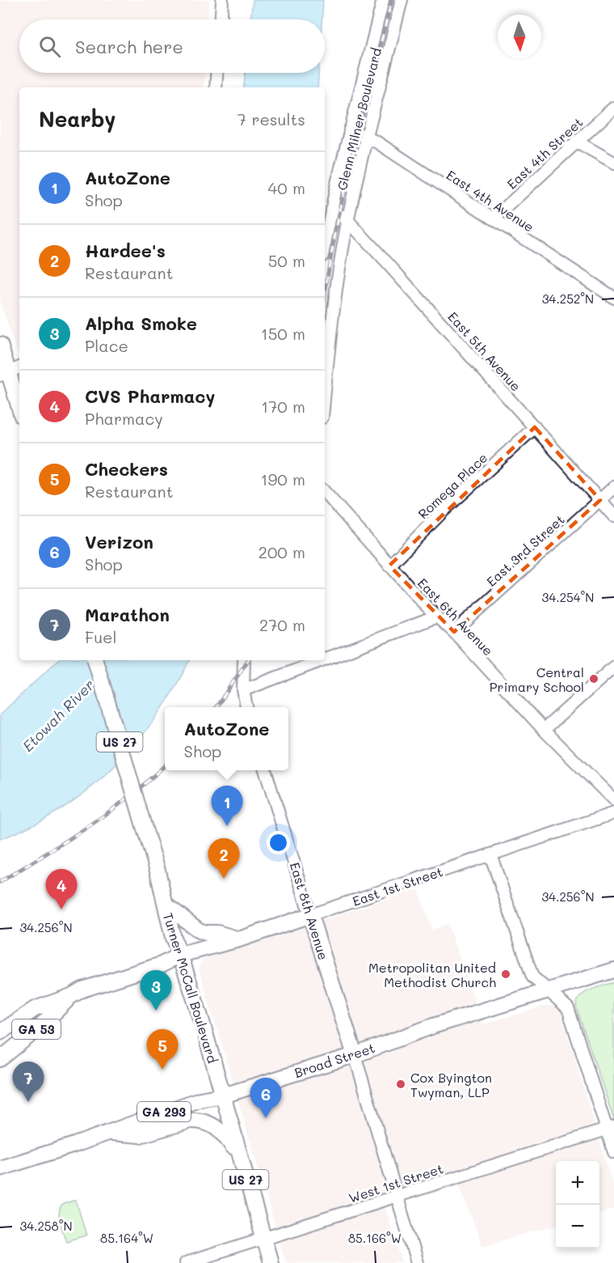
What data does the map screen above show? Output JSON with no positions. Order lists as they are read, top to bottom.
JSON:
{
  "streets": {
    "main road": [
      "US 27",
      "East 1st Street",
      "East 8th Avenue",
      "Turner McCall Boulevard",
      "GA 53",
      "Broad Street",
      "GA 293"
    ],
    "street": [
      "Glenn Milner Boulevard",
      "East 4th Street",
      "East 4th Avenue",
      "East 5th Avenue",
      "Romega Place",
      "East 3rd Street",
      "East 6th Avenue",
      "West 1st Street"
    ]
  },
  "crossings": [
    ["Glenn Milner Boulevard", "East 4th Avenue"],
    ["Glenn Milner Boulevard", "East 5th Avenue"],
    ["East 4th Street", "East 4th Avenue"],
    ["East 5th Avenue", "Romega Place"],
    ["East 5th Avenue", "East 3rd Street"],
    ["Romega Place", "East 6th Avenue"],
    ["East 3rd Street", "East 6th Avenue"],
    ["East 1st Street", "East 8th Avenue"],
    ["East 1st Street", "Turner McCall Boulevard"],
    ["East 1st Street", "GA 53"],
    ["East 8th Avenue", "Broad Street"],
    ["Turner McCall Boulevard", "GA 53"],
    ["Turner McCall Boulevard", "Broad Street"],
    ["Turner McCall Boulevard", "West 1st Street"]
  ],
  "water": ["Etowah River"],
  "places": ["Central Primary School", "Metropolitan United Methodist Church", "Cox Byington Twyman, LLP"],
  "north": "bottom",
  "page": {
    "search": "Search here",
    "heading": ["Nearby", "7 results"],
    "list": [
      {
        "mark": "1",
        "name": "AutoZone",
        "note": "Shop",
        "value": "40 m"
      },
      {
        "mark": "2",
        "name": "Hardee's",
        "note": "Restaurant",
        "value": "50 m"
      },
      {
        "mark": "3",
        "name": "Alpha Smoke",
        "note": "Place",
        "value": "150 m"
      },
      {
        "mark": "4",
        "name": "CVS Pharmacy",
        "note": "Pharmacy",
        "value": "170 m"
      },
      {
        "mark": "5",
        "name": "Checkers",
        "note": "Restaurant",
        "value": "190 m"
      },
      {
        "mark": "6",
        "name": "Verizon",
        "note": "Shop",
        "value": "200 m"
      },
      {
        "mark": "7",
        "name": "Marathon",
        "note": "Fuel",
        "value": "270 m"
      }
    ],
    "popup": ["AutoZone", "Shop"],
    "pins": [
      "1",
      "2",
      "4",
      "3",
      "5",
      "7",
      "6"
    ],
    "map_buttons": ["+", "−"]
  },
  "coordinates": [
    "34.252°N",
    "34.254°N",
    "34.256°N",
    "34.258°N",
    "85.164°W",
    "85.166°W"
  ]
}
